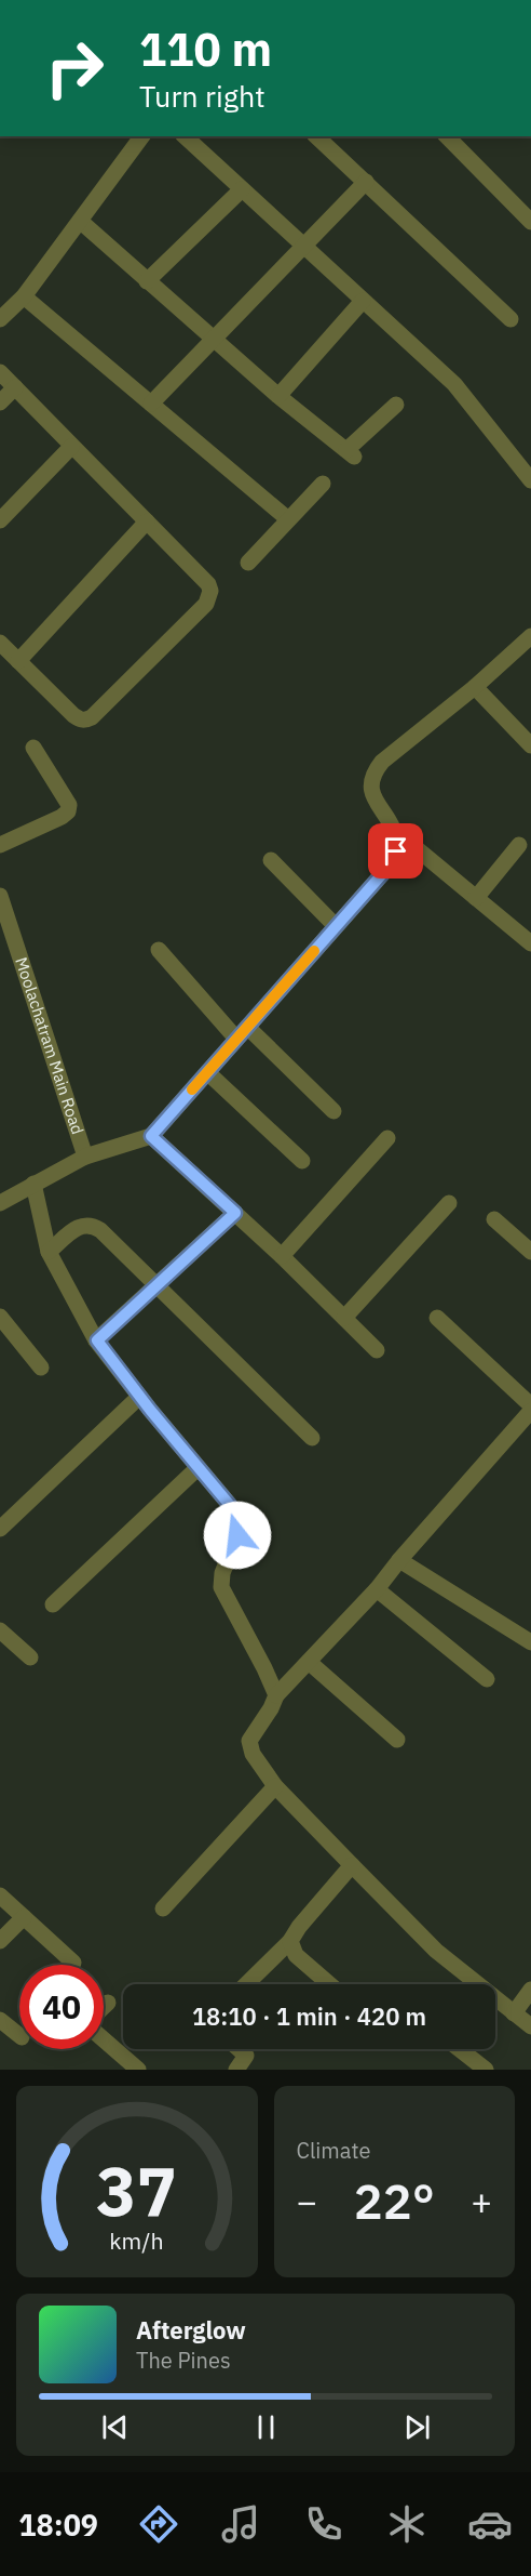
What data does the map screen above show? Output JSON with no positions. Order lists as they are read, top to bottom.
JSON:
{
  "streets": {
    "street": ["Moolachatram Main Road"]
  },
  "page": {
    "turn": ["110 m", "Turn right"],
    "limit": "40",
    "trip": "18:10 · 1 min · 420 m",
    "tile": "Climate",
    "heat": ["−", "22°", "+"],
    "song": ["Afterglow", "The Pines"],
    "tabs": "18:09",
    "gauge": ["37", "km/h"]
  }
}
